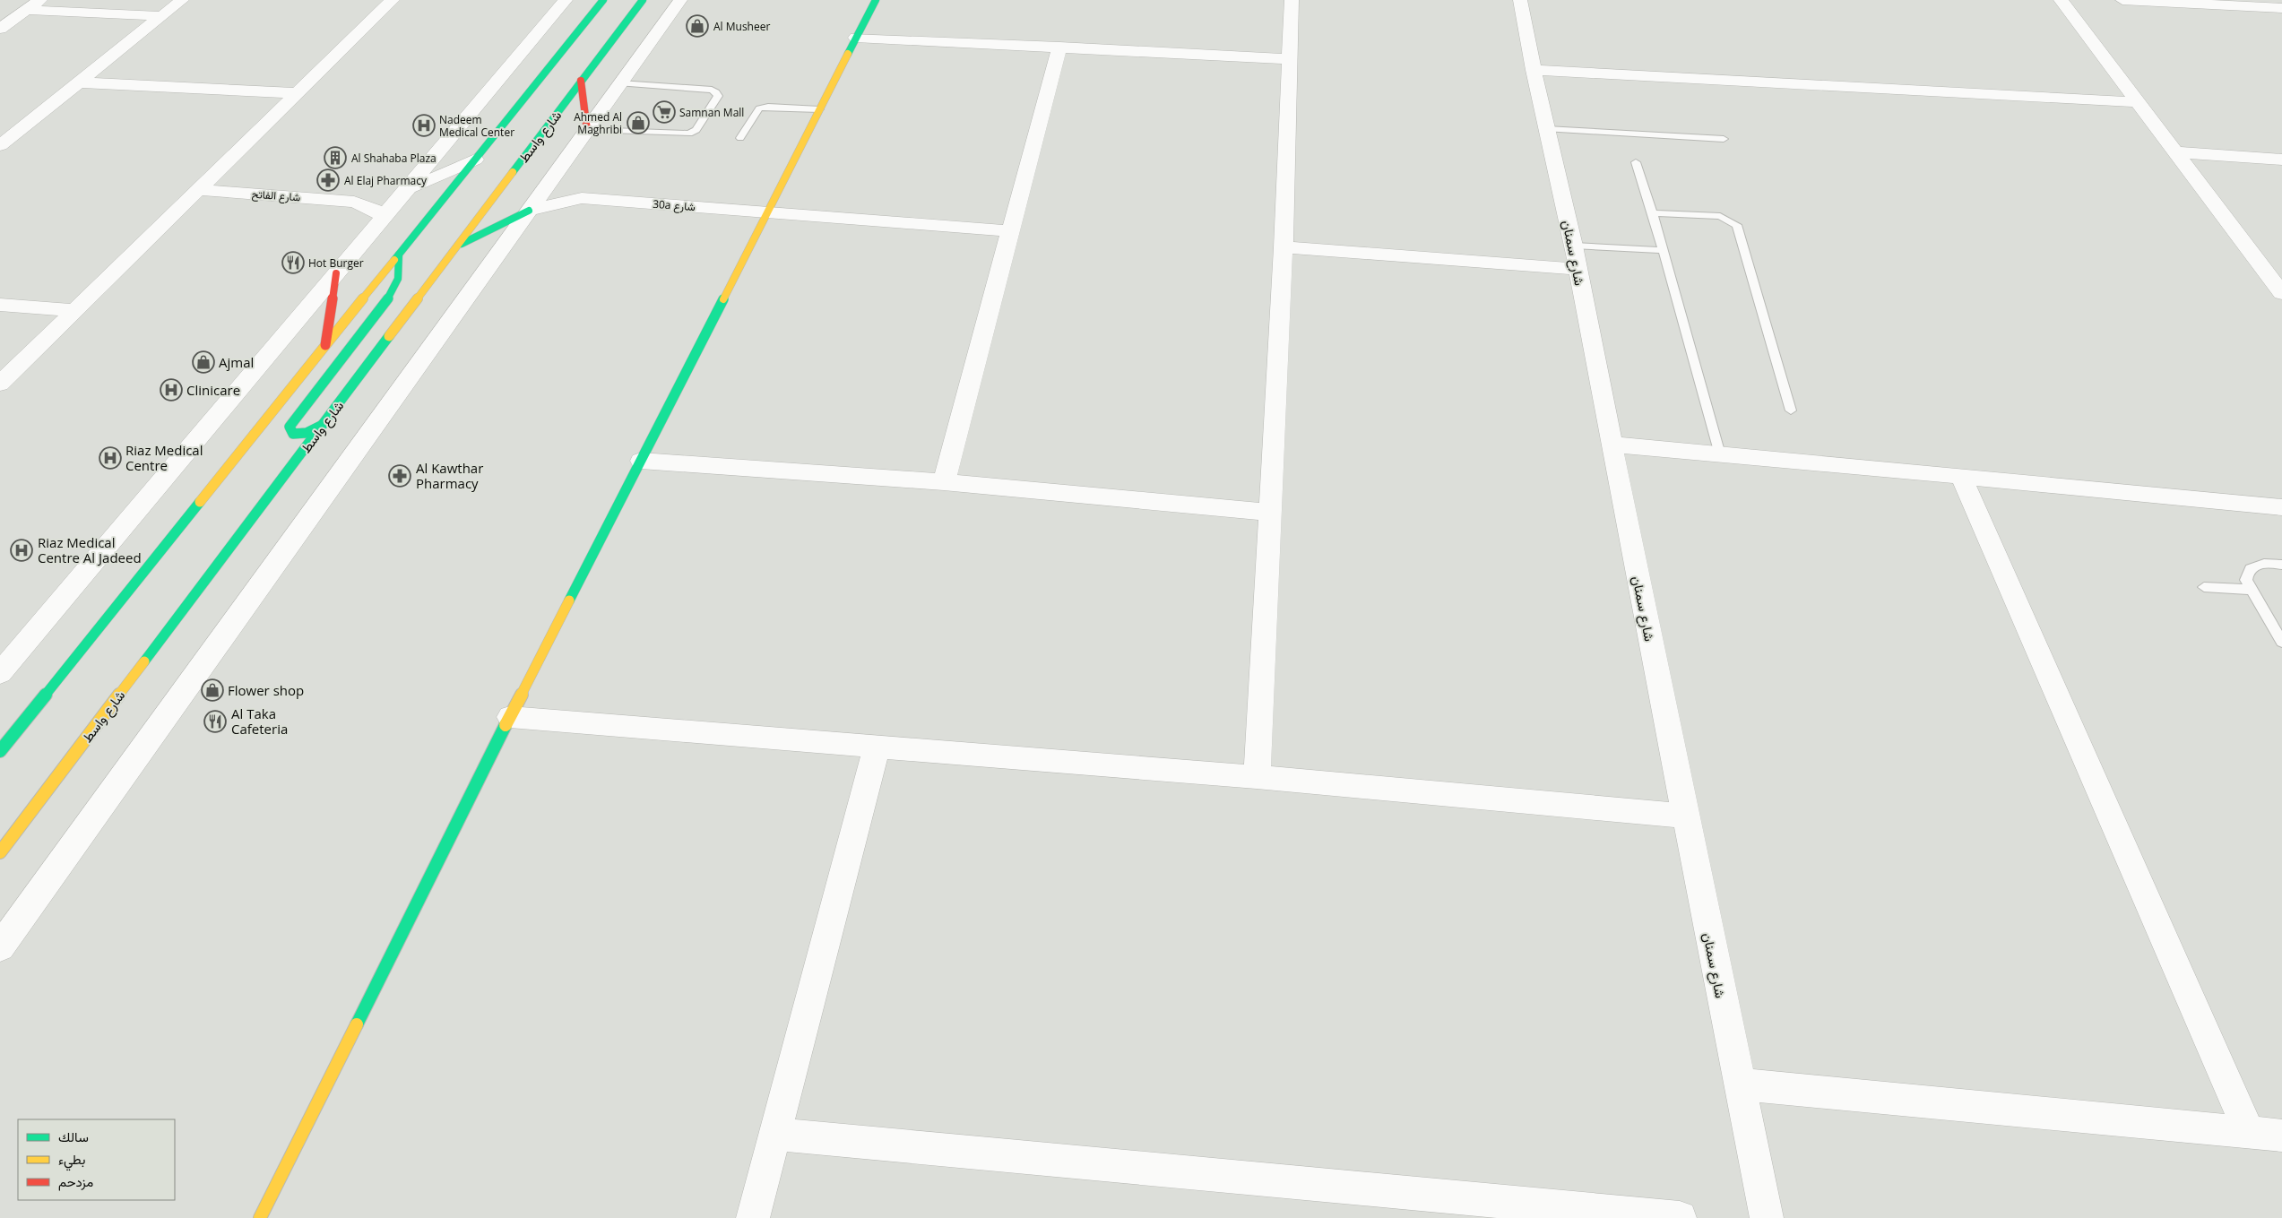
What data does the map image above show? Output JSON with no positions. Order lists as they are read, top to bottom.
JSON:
{
  "streets": {
    "main road": ["شارع واسط"],
    "street": ["شارع الفاتح", "30a شارع", "شارع سمنان"]
  },
  "places": {
    "shop": [
      "Al Musheer",
      "Ahmed Al Maghribi",
      "Ajmal",
      "Flower shop"
    ],
    "supermarket": ["Samnan Mall"],
    "hospital": [
      "Nadeem Medical Center",
      "Clinicare",
      "Riaz Medical Centre",
      "Riaz Medical Centre Al Jadeed"
    ],
    "building": ["Al Shahaba Plaza"],
    "pharmacy": ["Al Elaj Pharmacy", "Al Kawthar Pharmacy"],
    "restaurant": ["Hot Burger", "Al Taka Cafeteria"]
  },
  "legend": ["سالك", "بطيء", "مزدحم"]
}
